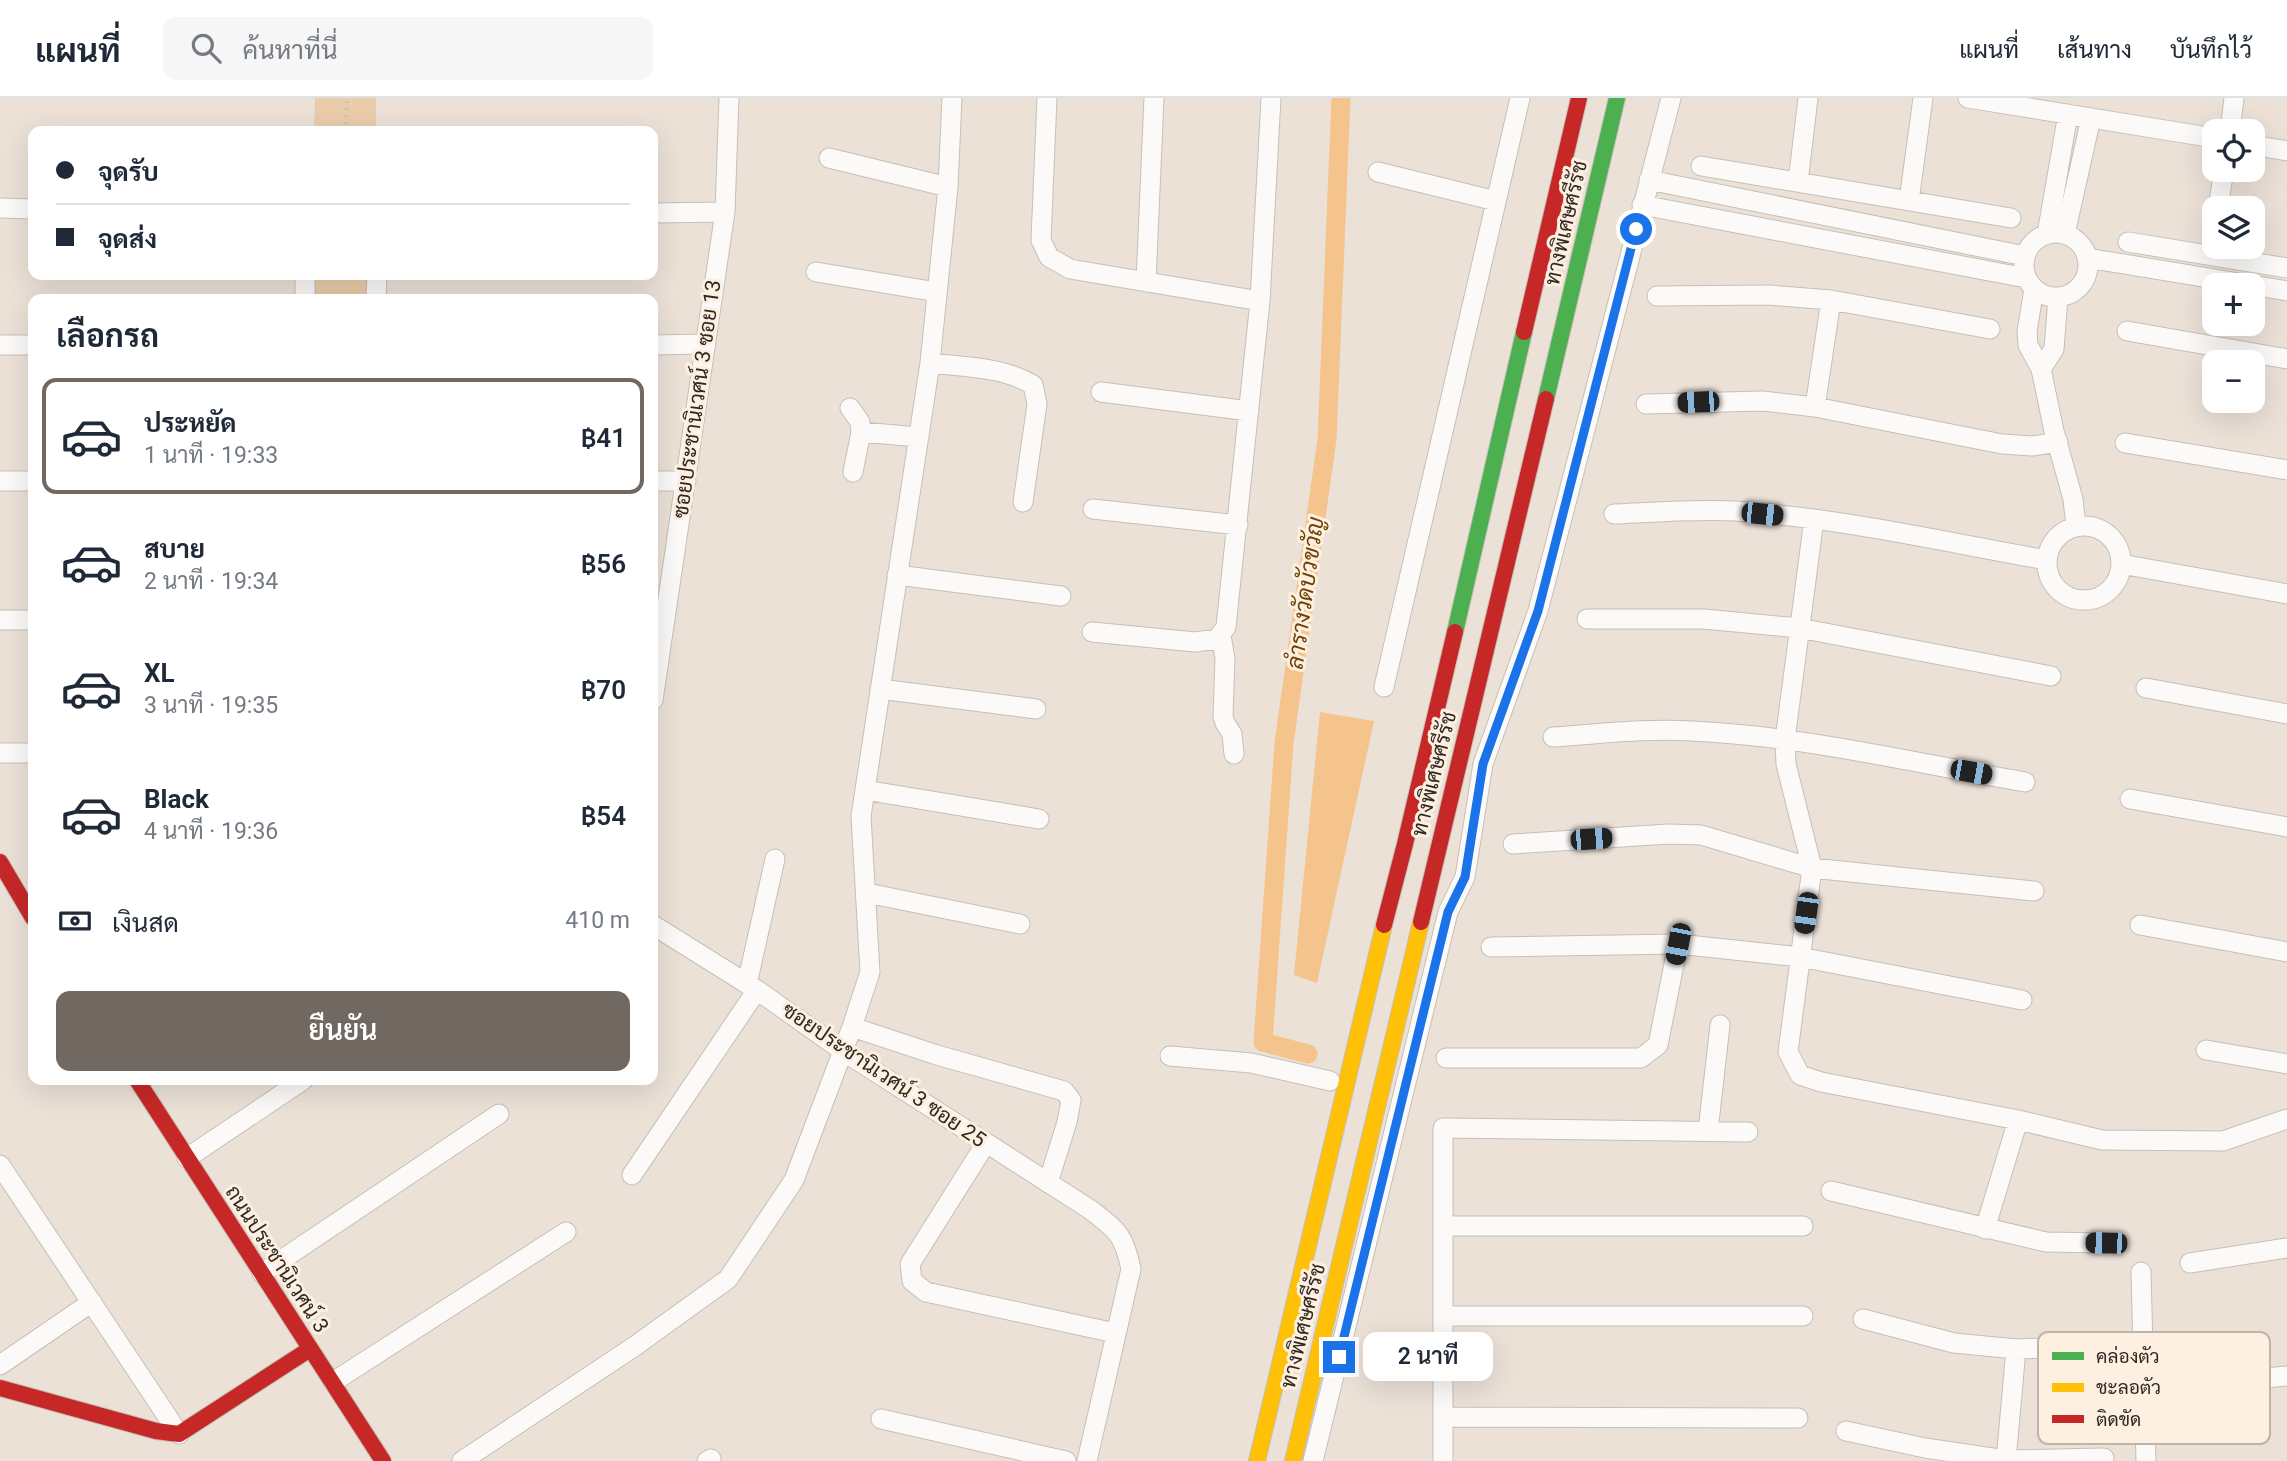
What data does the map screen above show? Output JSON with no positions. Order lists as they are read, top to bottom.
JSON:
{
  "streets": {
    "main road": ["ทางพิเศษศรีรัช", "ถนนประชานิเวศน์ 3"],
    "street": ["ซอยประชานิเวศน์ 3 ซอย 13", "ซอยประชานิเวศน์ 3 ซอย 25"]
  },
  "water": ["ลำรางวัดบัวขวัญ"],
  "legend": ["คล่องตัว", "ชะลอตัว", "ติดขัด"],
  "page": {
    "header": "แผนที่",
    "search": "ค้นหาที่นี่",
    "nav": ["แผนที่", "เส้นทาง", "บันทึกไว้"],
    "map_buttons": ["+", "−"],
    "banner": ["จุดรับ", "จุดส่ง"],
    "heading": "เลือกรถ",
    "list": [
      {
        "name": "ประหยัด",
        "note": "1 นาที · 19:33",
        "value": "฿41"
      },
      {
        "name": "สบาย",
        "note": "2 นาที · 19:34",
        "value": "฿56"
      },
      {
        "name": "XL",
        "note": "3 นาที · 19:35",
        "value": "฿70"
      },
      {
        "name": "Black",
        "note": "4 นาที · 19:36",
        "value": "฿54"
      }
    ],
    "pay": ["เงินสด", "410 m"],
    "buttons": "ยืนยัน",
    "bubble": "2 นาที"
  }
}
